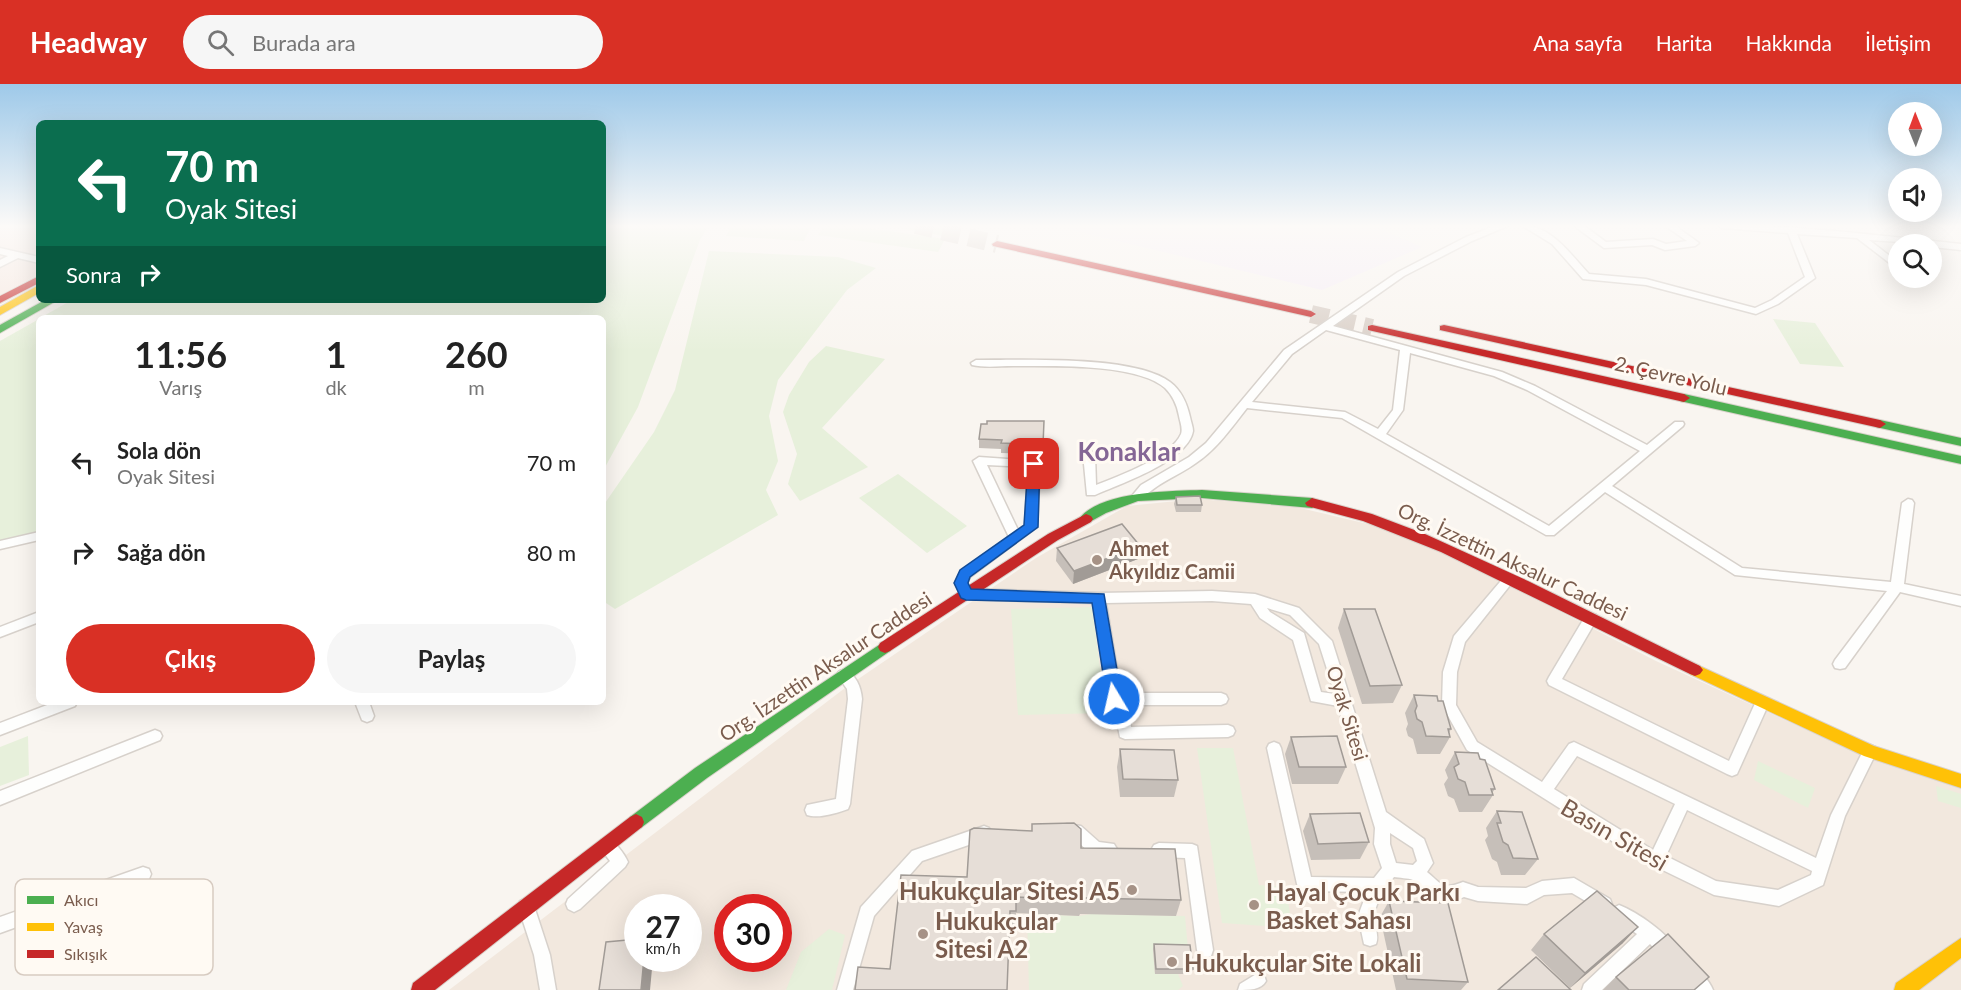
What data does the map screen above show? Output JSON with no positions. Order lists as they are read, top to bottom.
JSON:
{
  "streets": {
    "main road": ["2. Çevre Yolu", "Org. İzzettin Aksalur Caddesi"],
    "street": ["Oyak Sitesi", "Basın Sitesi"]
  },
  "crossings": [
    ["Org. İzzettin Aksalur Caddesi", "Oyak Sitesi"],
    ["Org. İzzettin Aksalur Caddesi", "Basın Sitesi"]
  ],
  "districts": ["Konaklar"],
  "places": [
    "Ahmet Akyıldız Camii",
    "Hukukçular Sitesi A5",
    "Hayal Çocuk Parkı Basket Sahası",
    "Hukukçular Sitesi A2",
    "Hukukçular Site Lokali"
  ],
  "legend": ["Akıcı", "Yavaş", "Sıkışık"],
  "north": "top",
  "page": {
    "header": "Headway",
    "search": "Burada ara",
    "nav": [
      "Ana sayfa",
      "Harita",
      "Hakkında",
      "İletişim"
    ],
    "turn": ["70 m", "Oyak Sitesi"],
    "then": "Sonra",
    "eta": [
      "11:56",
      "Varış",
      "1",
      "dk",
      "260",
      "m"
    ],
    "list": [
      {
        "name": "Sola dön",
        "note": "Oyak Sitesi",
        "value": "70 m"
      },
      {
        "name": "Sağa dön",
        "value": "80 m"
      }
    ],
    "buttons": ["Çıkış", "Paylaş"],
    "speed": "27 km/h",
    "limit": "30"
  }
}
